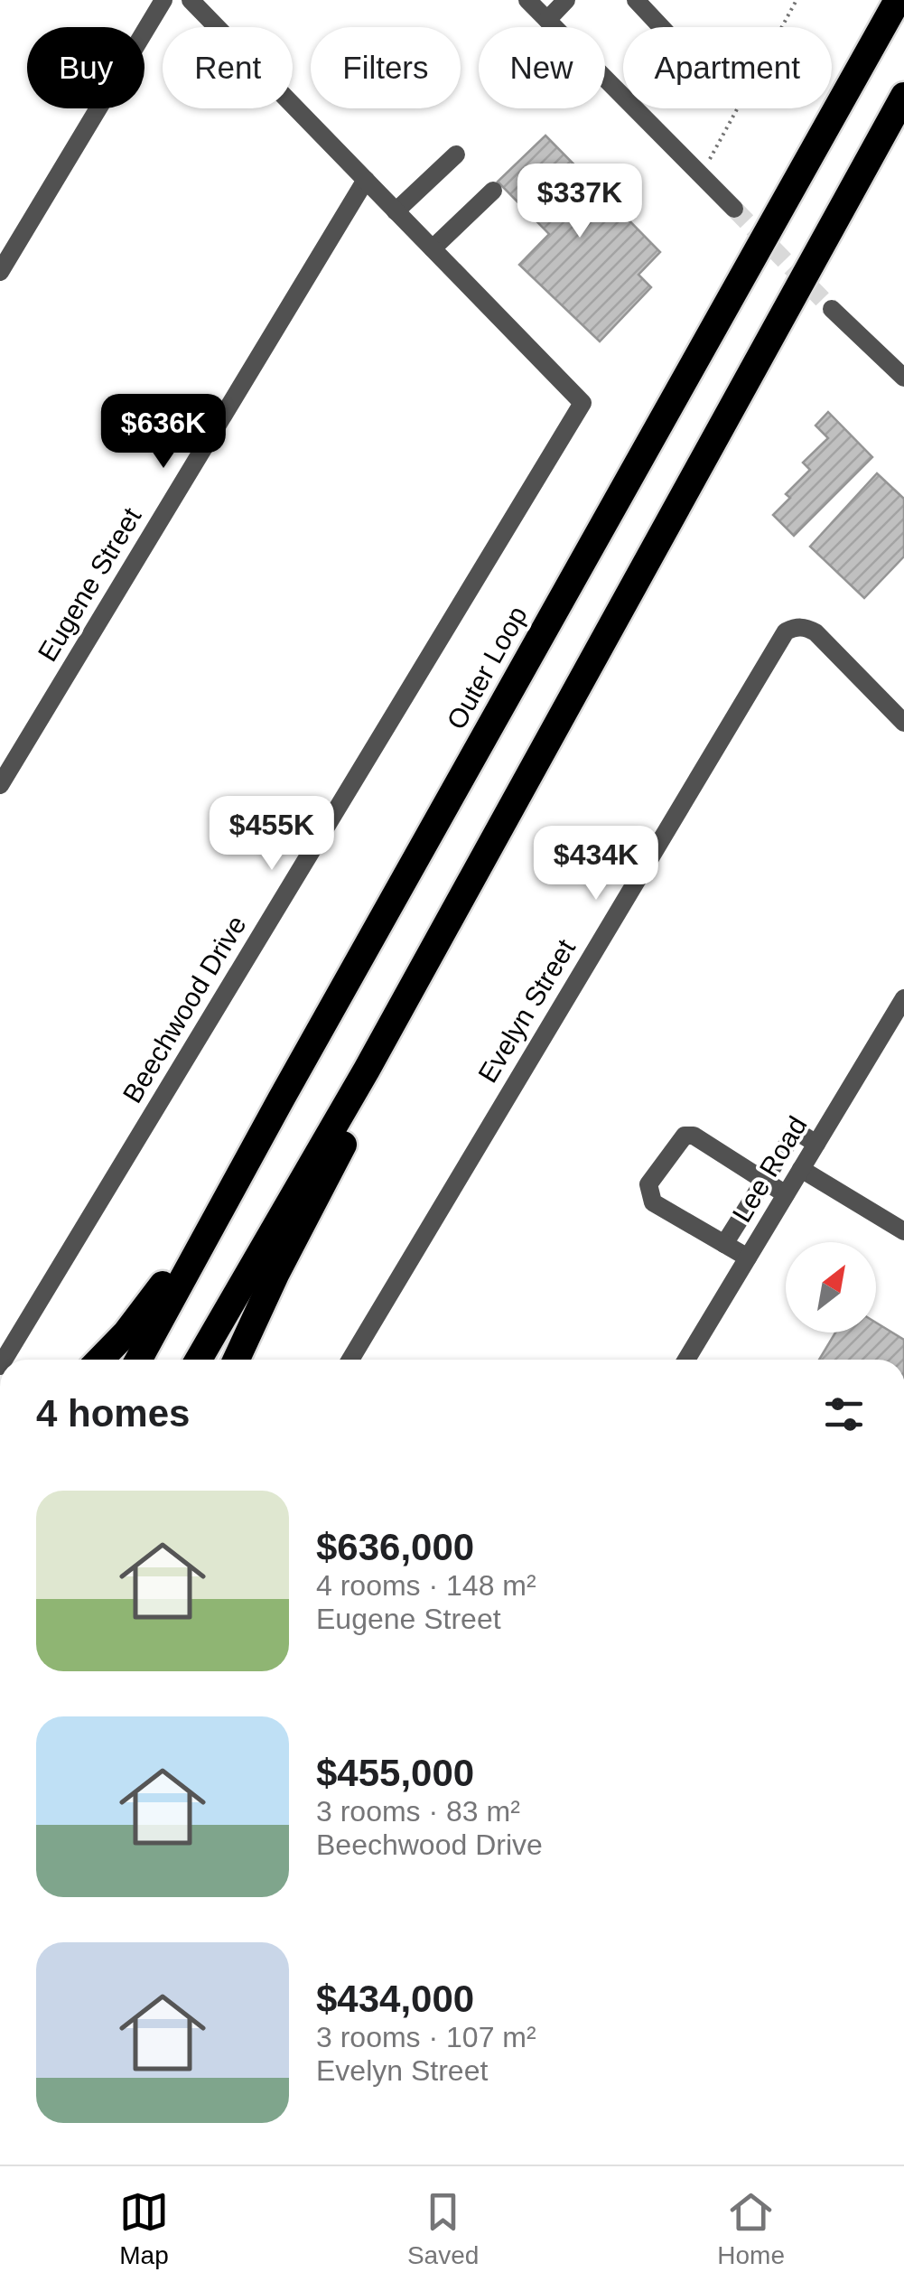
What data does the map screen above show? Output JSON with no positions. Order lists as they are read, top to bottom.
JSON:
{
  "streets": {
    "highway": ["Outer Loop"],
    "street": [
      "Eugene Street",
      "Beechwood Drive",
      "Evelyn Street",
      "Lee Road"
    ]
  },
  "north": "top right",
  "page": {
    "chip": [
      "Buy",
      "Rent",
      "Filters",
      "New",
      "Apartment"
    ],
    "price": [
      "$337K",
      "$636K",
      "$455K",
      "$434K"
    ],
    "heading": "4 homes",
    "list": [
      {
        "name": "$636,000",
        "note": "4 rooms · 148 m² · Eugene Street"
      },
      {
        "name": "$455,000",
        "note": "3 rooms · 83 m² · Beechwood Drive"
      },
      {
        "name": "$434,000",
        "note": "3 rooms · 107 m² · Evelyn Street"
      }
    ],
    "tabs": ["Map", "Saved", "Home"]
  }
}
